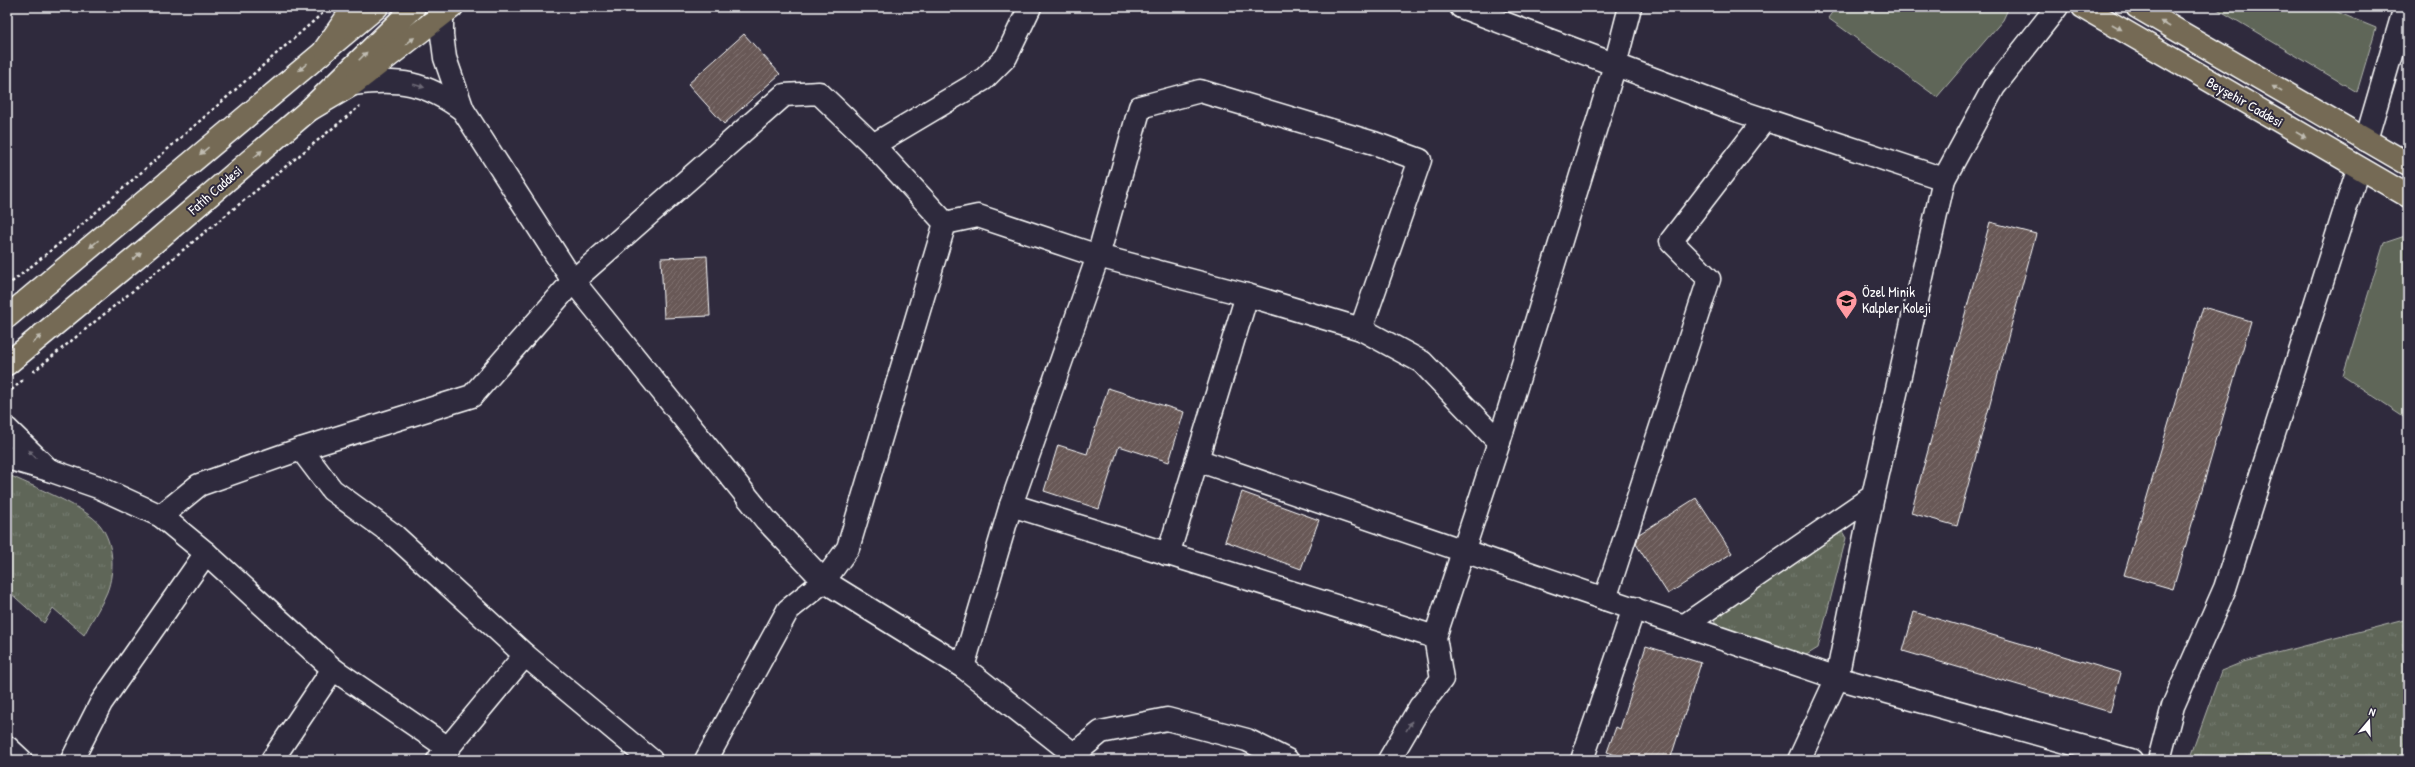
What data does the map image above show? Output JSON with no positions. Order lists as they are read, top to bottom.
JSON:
{
  "streets": {
    "main road": ["Beyşehir Caddesi", "Fatih Caddesi"]
  },
  "places": {
    "school or university": ["Özel Minik Kalpler Koleji"]
  },
  "north": "top"
}
